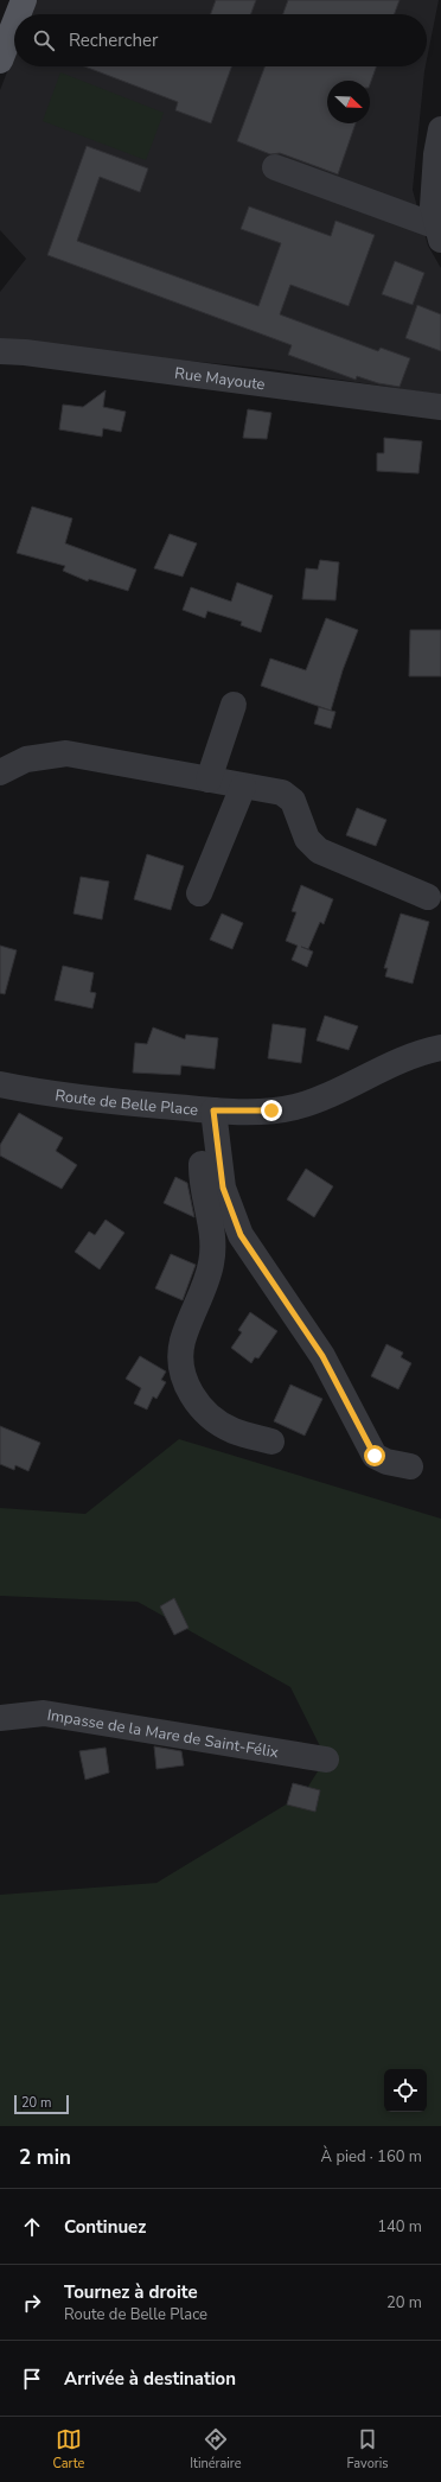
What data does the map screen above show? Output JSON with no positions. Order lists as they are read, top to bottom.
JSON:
{
  "streets": {
    "street": ["Rue Mayoute", "Route de Belle Place", "Impasse de la Mare de Saint-Félix"]
  },
  "scale_bar": "20 m",
  "north": "bottom right",
  "page": {
    "search": "Rechercher",
    "scale": "20 m",
    "heading": ["2 min", "À pied · 160 m"],
    "list": [
      ["Continuez", "140 m"],
      ["Tournez à droite", "Route de Belle Place", "20 m"],
      "Arrivée à destination"
    ],
    "nav": ["Carte", "Itinéraire", "Favoris"]
  }
}
